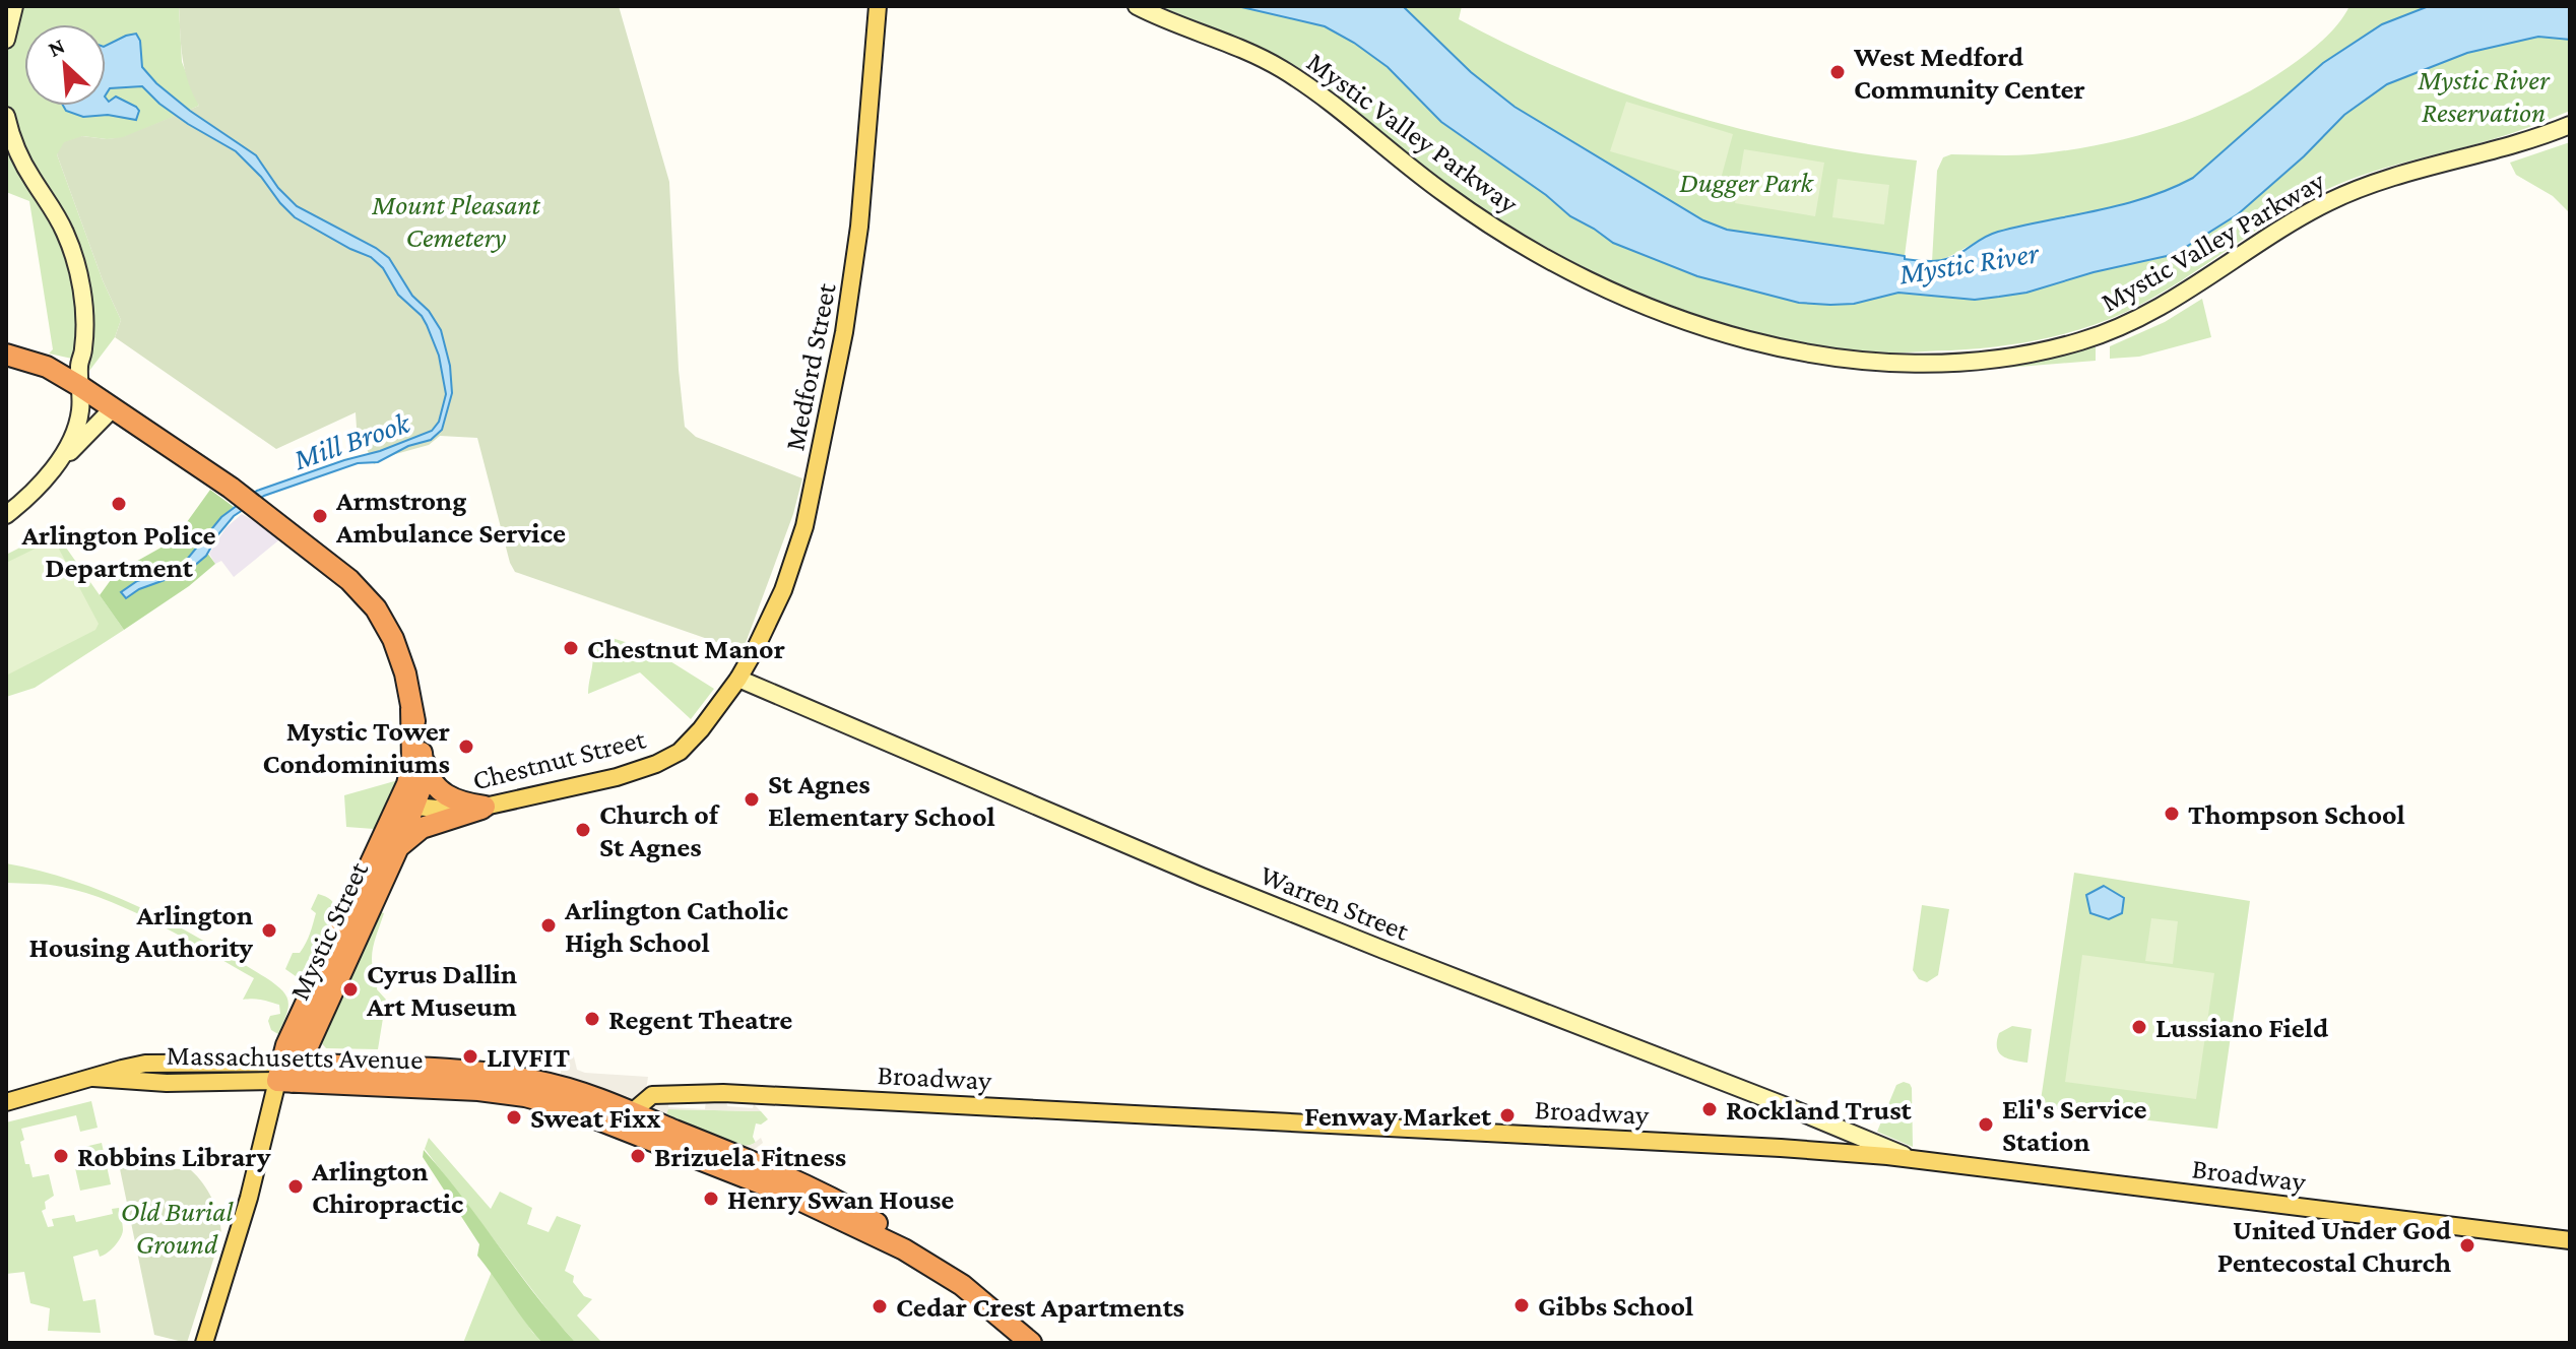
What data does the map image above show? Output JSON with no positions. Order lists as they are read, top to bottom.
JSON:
{
  "streets": {
    "highway": ["Mystic Street", "Massachusetts Avenue"],
    "main road": [
      "Mystic Valley Parkway",
      "Medford Street",
      "Chestnut Street",
      "Warren Street",
      "Broadway"
    ]
  },
  "crossings": [
    ["Medford Street", "Chestnut Street"],
    ["Medford Street", "Warren Street"],
    ["Chestnut Street", "Mystic Street"],
    ["Warren Street", "Broadway"],
    ["Mystic Street", "Massachusetts Avenue"],
    ["Massachusetts Avenue", "Broadway"]
  ],
  "water": ["Mystic River", "Mill Brook"],
  "parks": [
    "Mystic River Reservation",
    "Dugger Park",
    "Mount Pleasant Cemetery",
    "Old Burial Ground"
  ],
  "places": [
    "West Medford Community Center",
    "Arlington Police Department",
    "Armstrong Ambulance Service",
    "Chestnut Manor",
    "Mystic Tower Condominiums",
    "St Agnes Elementary School",
    "Thompson School",
    "Church of St Agnes",
    "Arlington Catholic High School",
    "Arlington Housing Authority",
    "Cyrus Dallin Art Museum",
    "Regent Theatre",
    "Lussiano Field",
    "LIVFIT",
    "Rockland Trust",
    "Fenway Market",
    "Sweat Fixx",
    "Eli's Service Station",
    "Robbins Library",
    "Brizuela Fitness",
    "Arlington Chiropractic",
    "Henry Swan House",
    "United Under God Pentecostal Church",
    "Gibbs School",
    "Cedar Crest Apartments"
  ],
  "north": "top left"
}
